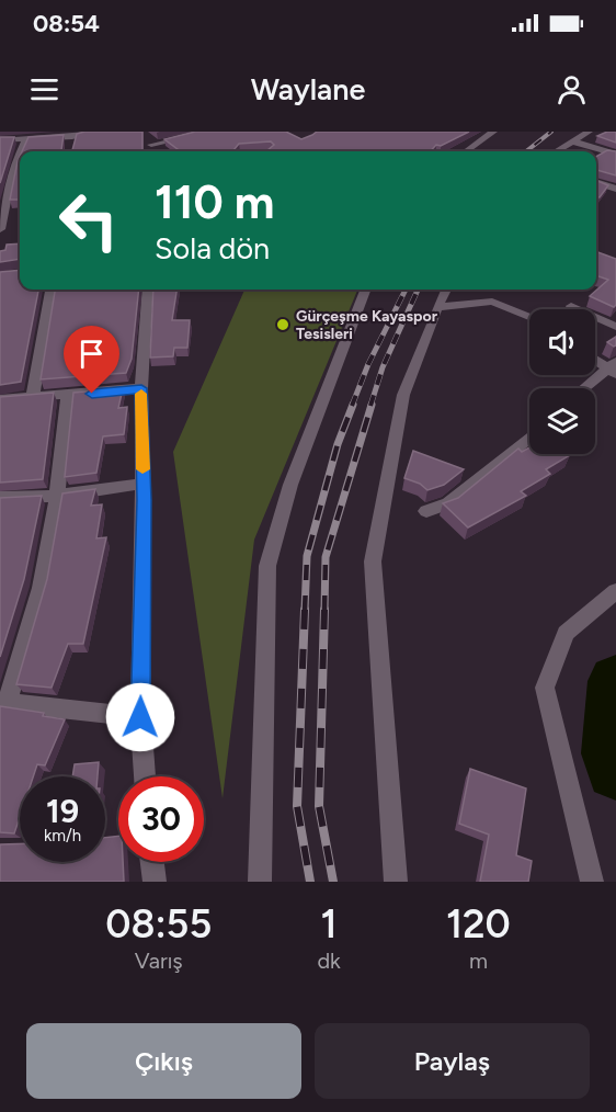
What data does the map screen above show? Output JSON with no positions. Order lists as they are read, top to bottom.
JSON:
{
  "places": ["Gürçeşme Kayaspor Tesisleri"],
  "page": {
    "status": "08:54",
    "header": "Waylane",
    "turn": ["110 m", "Sola dön"],
    "speed": "19 km/h",
    "limit": "30",
    "eta": [
      "08:55",
      "Varış",
      "1",
      "dk",
      "120",
      "m"
    ],
    "buttons": ["Çıkış", "Paylaş"]
  }
}
